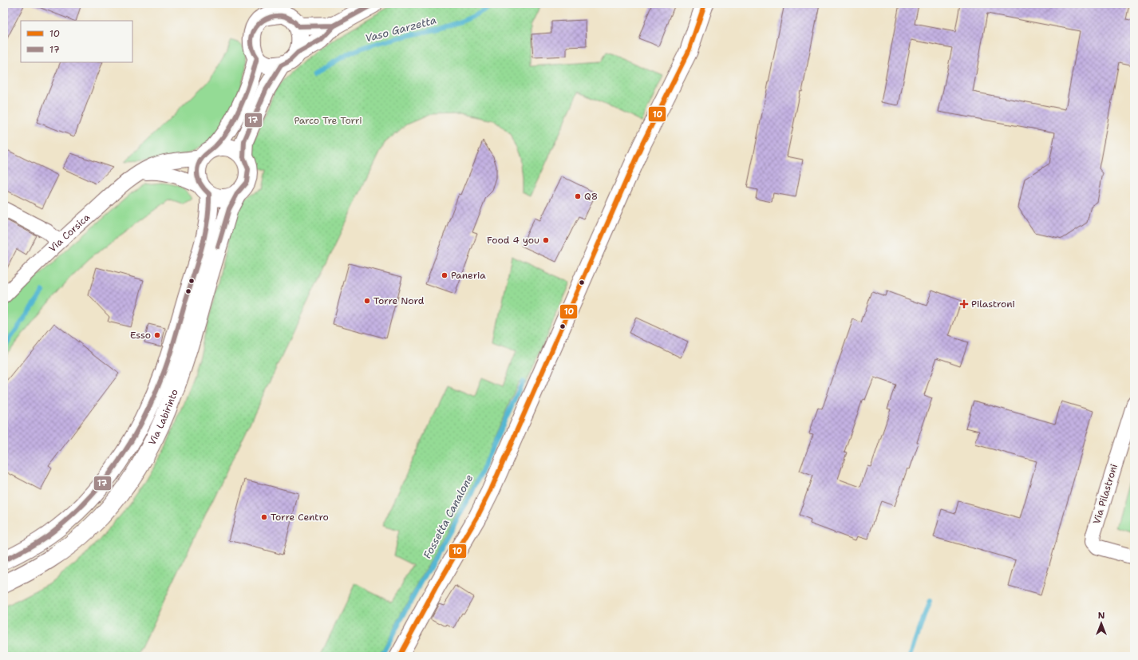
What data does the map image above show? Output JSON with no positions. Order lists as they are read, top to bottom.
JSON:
{
  "streets": {
    "main road": ["Via Corsica", "Via Labirinto"],
    "street": ["Via Pilastroni"]
  },
  "crossings": [
    ["Via Corsica", "Via Labirinto"]
  ],
  "water": ["Vaso Garzetta", "Fossetta Canalone"],
  "parks": ["Parco Tre Torri"],
  "places": {
    "other": [
      "Q8",
      "Food 4 you",
      "Paneria",
      "Torre Nord",
      "Esso",
      "Torre Centro"
    ],
    "health": ["Pilastroni"]
  },
  "lines": ["transit line 10", "transit line 17"],
  "legend": ["10", "17"],
  "north": "top"
}
